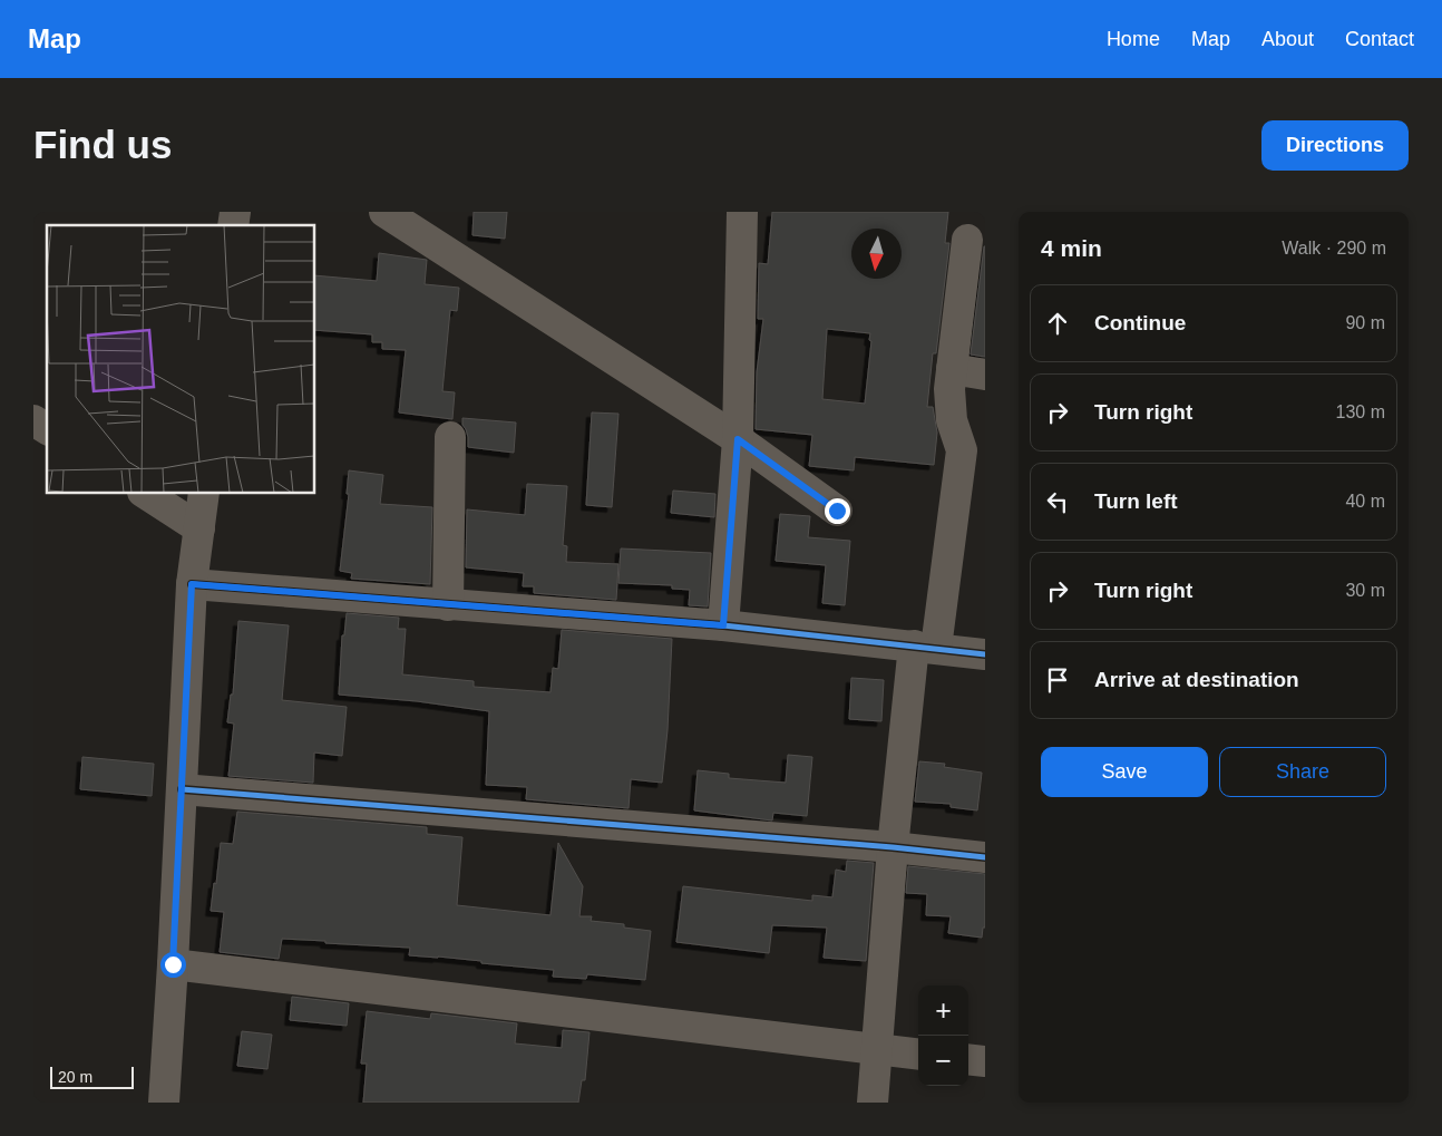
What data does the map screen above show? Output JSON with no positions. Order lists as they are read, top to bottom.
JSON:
{
  "scale_bar": "20 m",
  "north": "bottom",
  "page": {
    "header": "Map",
    "nav": [
      "Home",
      "Map",
      "About",
      "Contact"
    ],
    "buttons": [
      "Directions",
      ["Save", "Share"]
    ],
    "title": "Find us",
    "heading": ["4 min", "Walk · 290 m"],
    "list": [
      ["Continue", "90 m"],
      ["Turn right", "130 m"],
      ["Turn left", "40 m"],
      ["Turn right", "30 m"],
      "Arrive at destination"
    ],
    "map_buttons": ["+", "−"],
    "scale": "20 m"
  }
}
